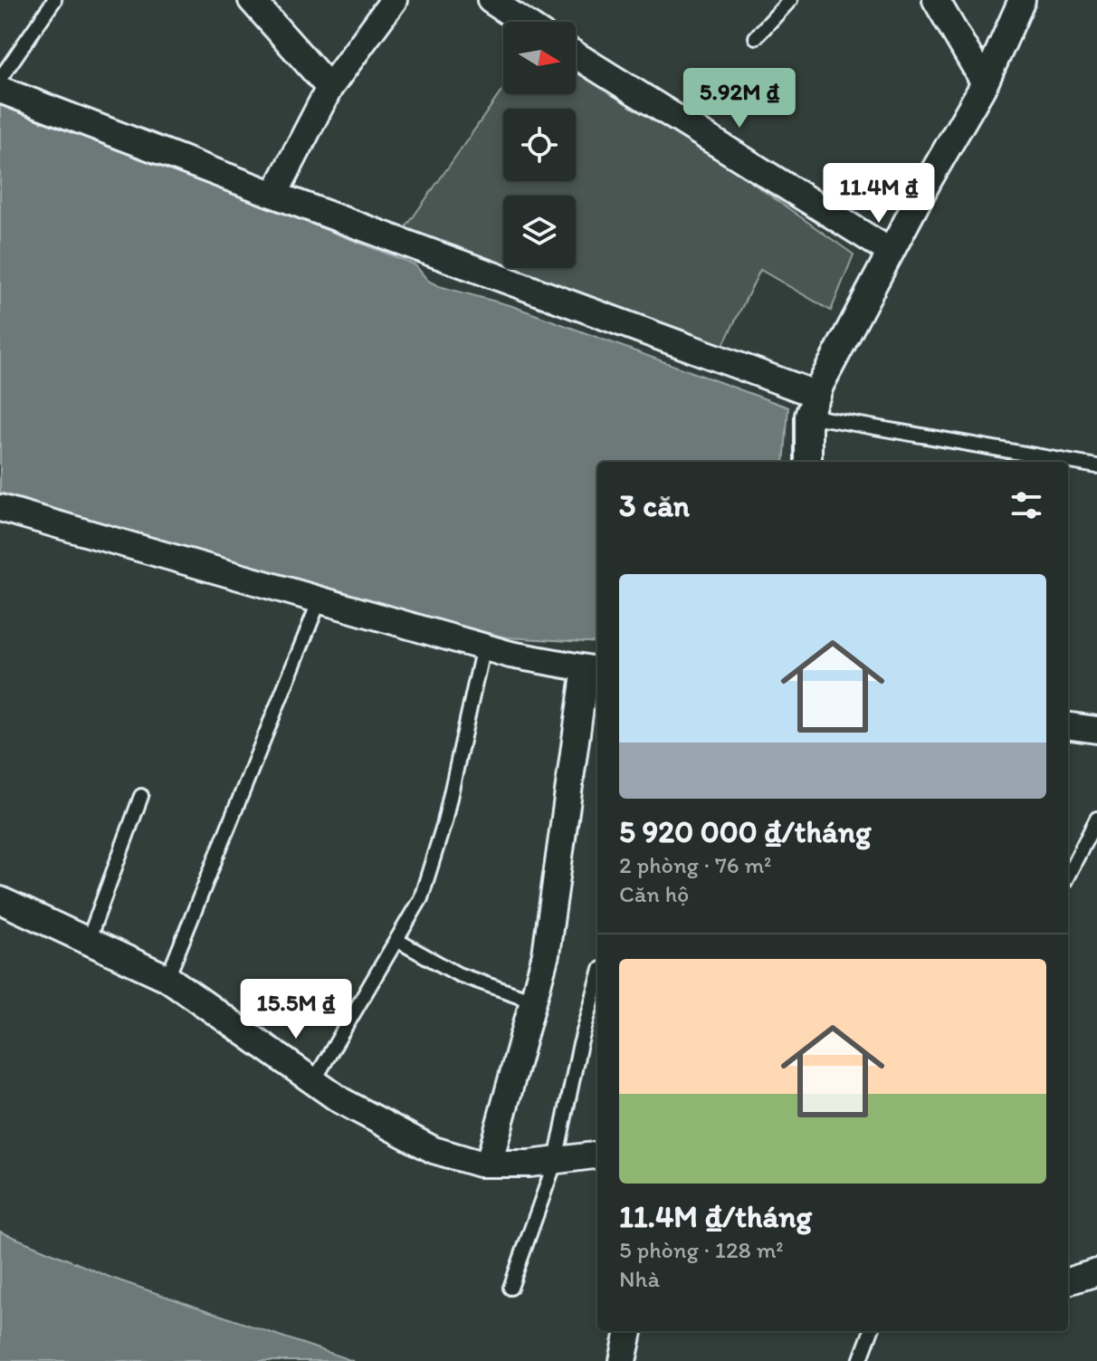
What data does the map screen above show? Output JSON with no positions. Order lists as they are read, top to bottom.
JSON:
{
  "north": "right",
  "page": {
    "price": ["5.92M ₫", "11.4M ₫", "15.5M ₫"],
    "heading": "3 căn",
    "list": [
      {
        "name": "5 920 000 ₫/tháng",
        "note": "2 phòng · 76 m² · Căn hộ"
      },
      {
        "name": "11.4M ₫/tháng",
        "note": "5 phòng · 128 m² · Nhà"
      }
    ]
  }
}
